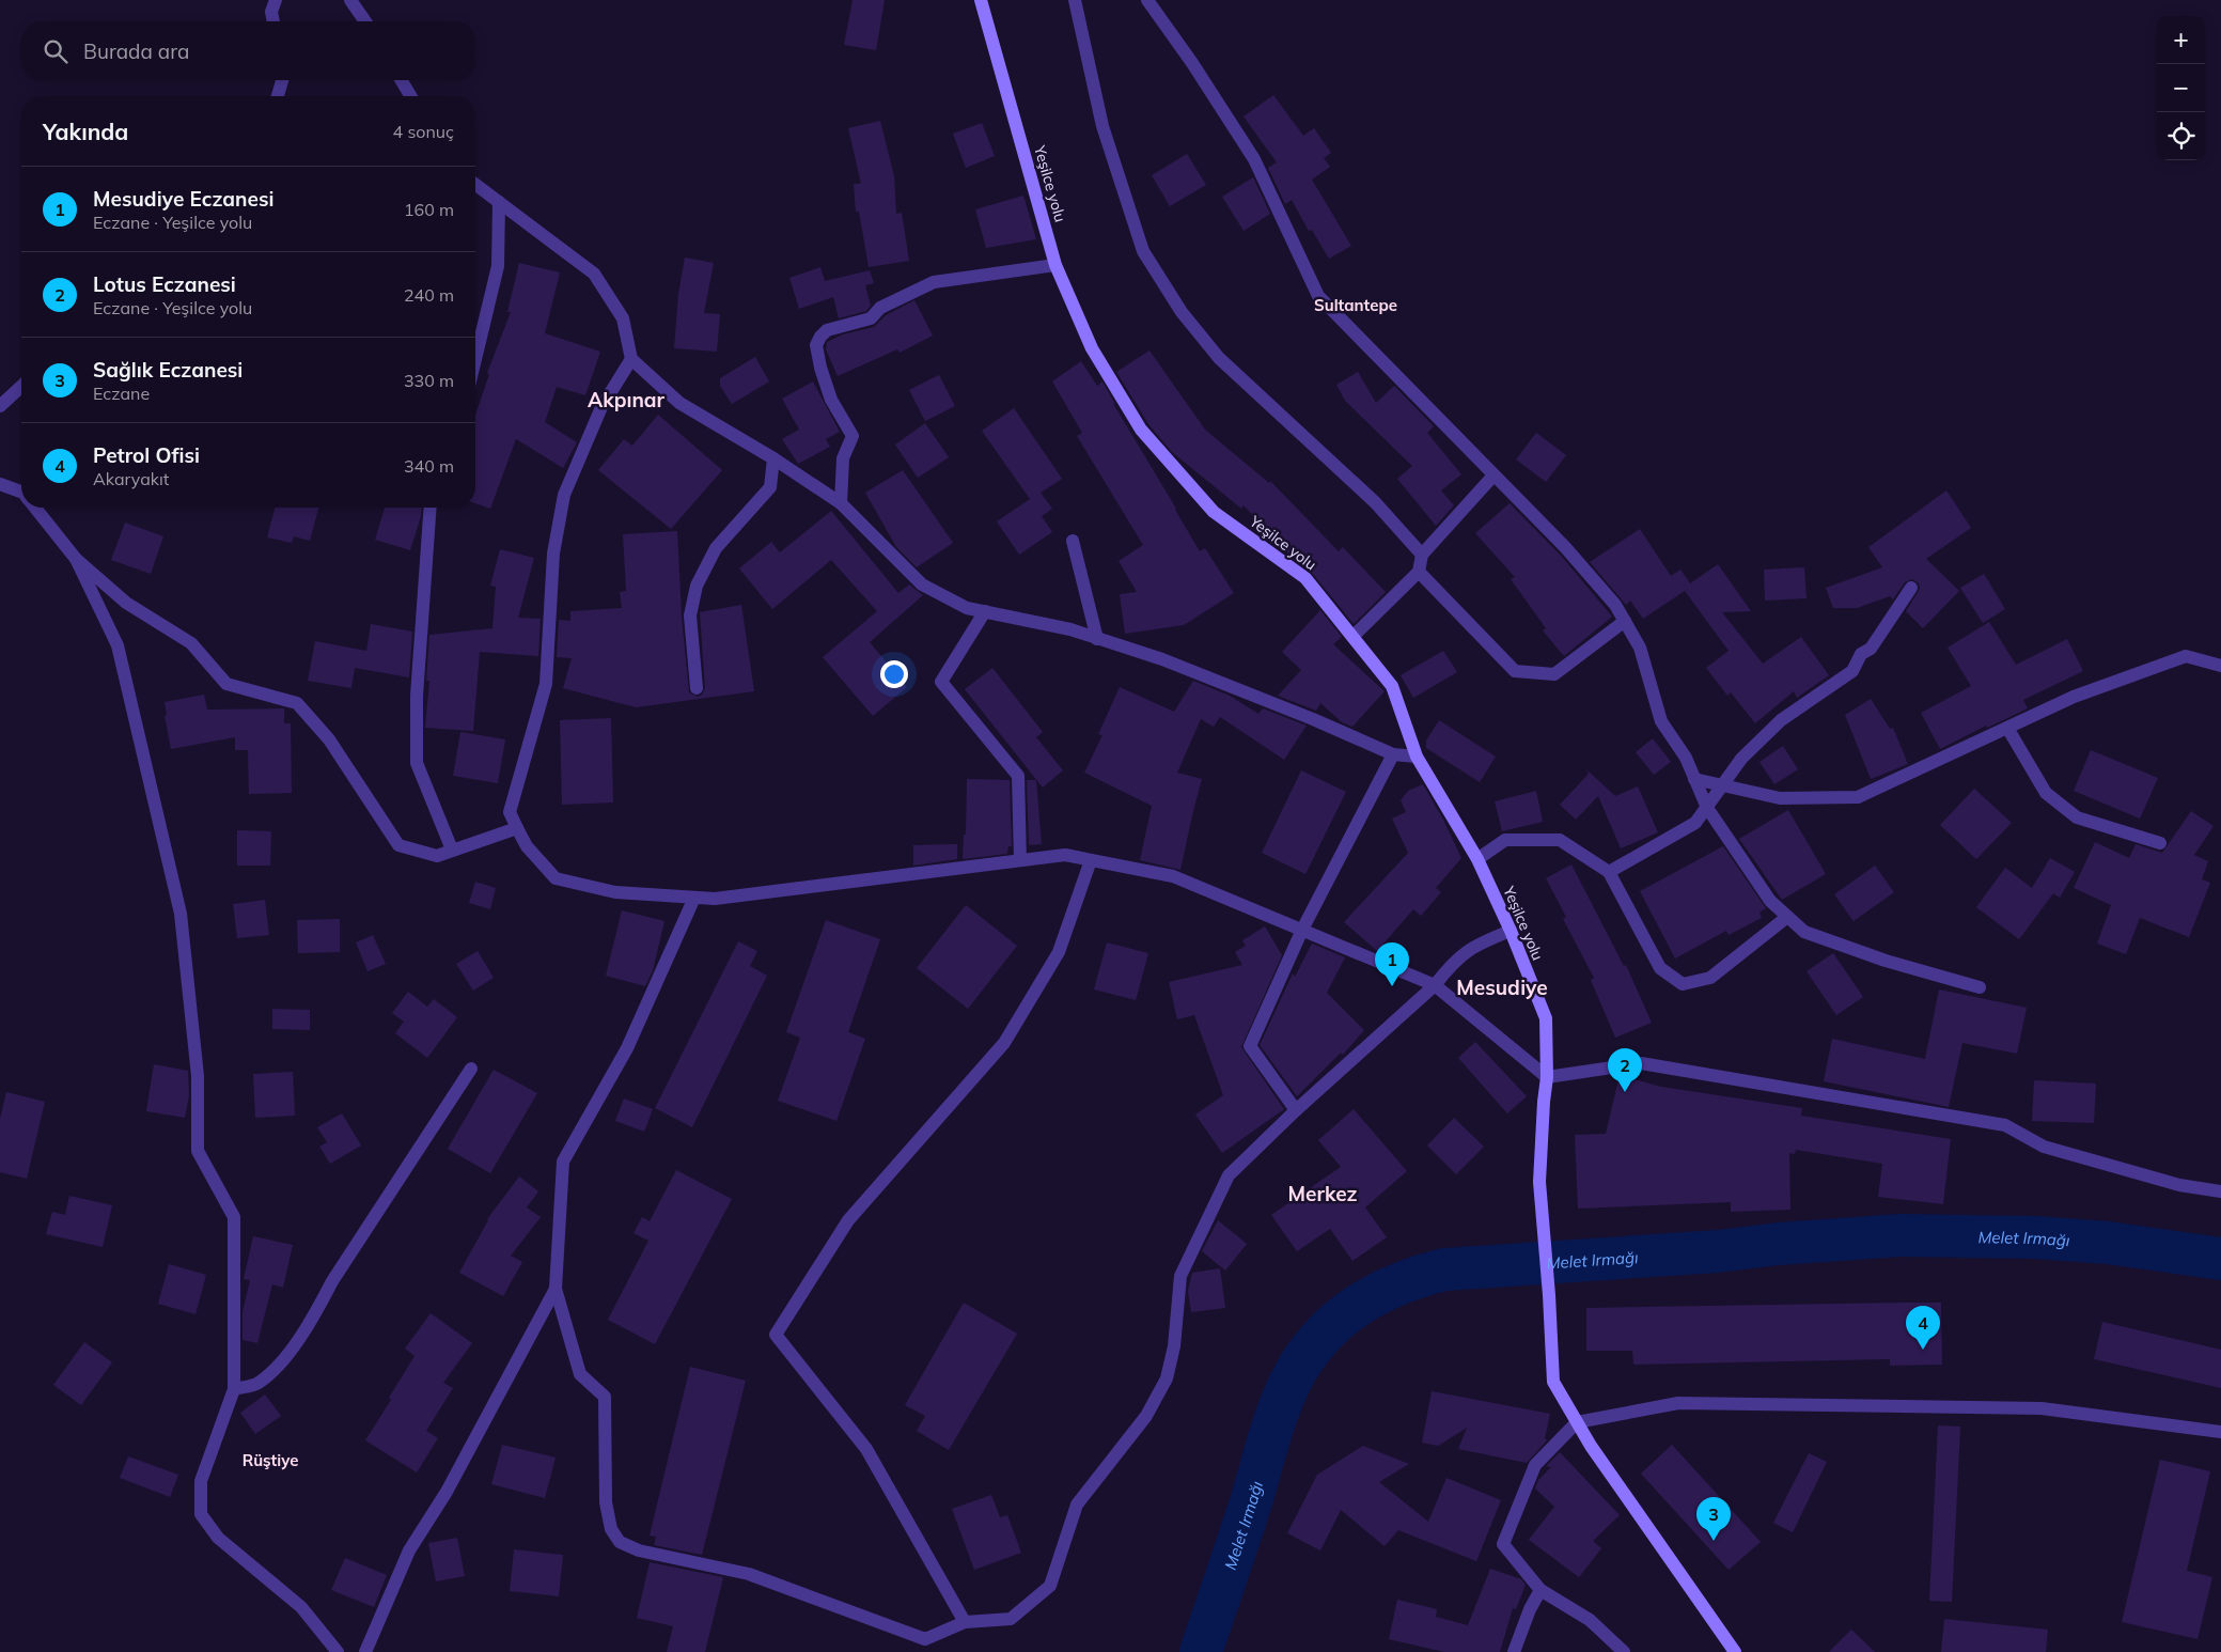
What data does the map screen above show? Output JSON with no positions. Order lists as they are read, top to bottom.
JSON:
{
  "streets": {
    "main road": ["Yeşilce yolu"]
  },
  "districts": [
    "Sultantepe",
    "Akpınar",
    "Mesudiye",
    "Merkez",
    "Rüştiye"
  ],
  "water": ["Melet Irmağı"],
  "page": {
    "map_buttons": ["+", "−"],
    "search": "Burada ara",
    "heading": ["Yakında", "4 sonuç"],
    "list": [
      {
        "mark": "1",
        "name": "Mesudiye Eczanesi",
        "note": "Eczane · Yeşilce yolu",
        "value": "160 m"
      },
      {
        "mark": "2",
        "name": "Lotus Eczanesi",
        "note": "Eczane · Yeşilce yolu",
        "value": "240 m"
      },
      {
        "mark": "3",
        "name": "Sağlık Eczanesi",
        "note": "Eczane",
        "value": "330 m"
      },
      {
        "mark": "4",
        "name": "Petrol Ofisi",
        "note": "Akaryakıt",
        "value": "340 m"
      }
    ],
    "pins": [
      "1",
      "2",
      "4",
      "3"
    ]
  }
}
